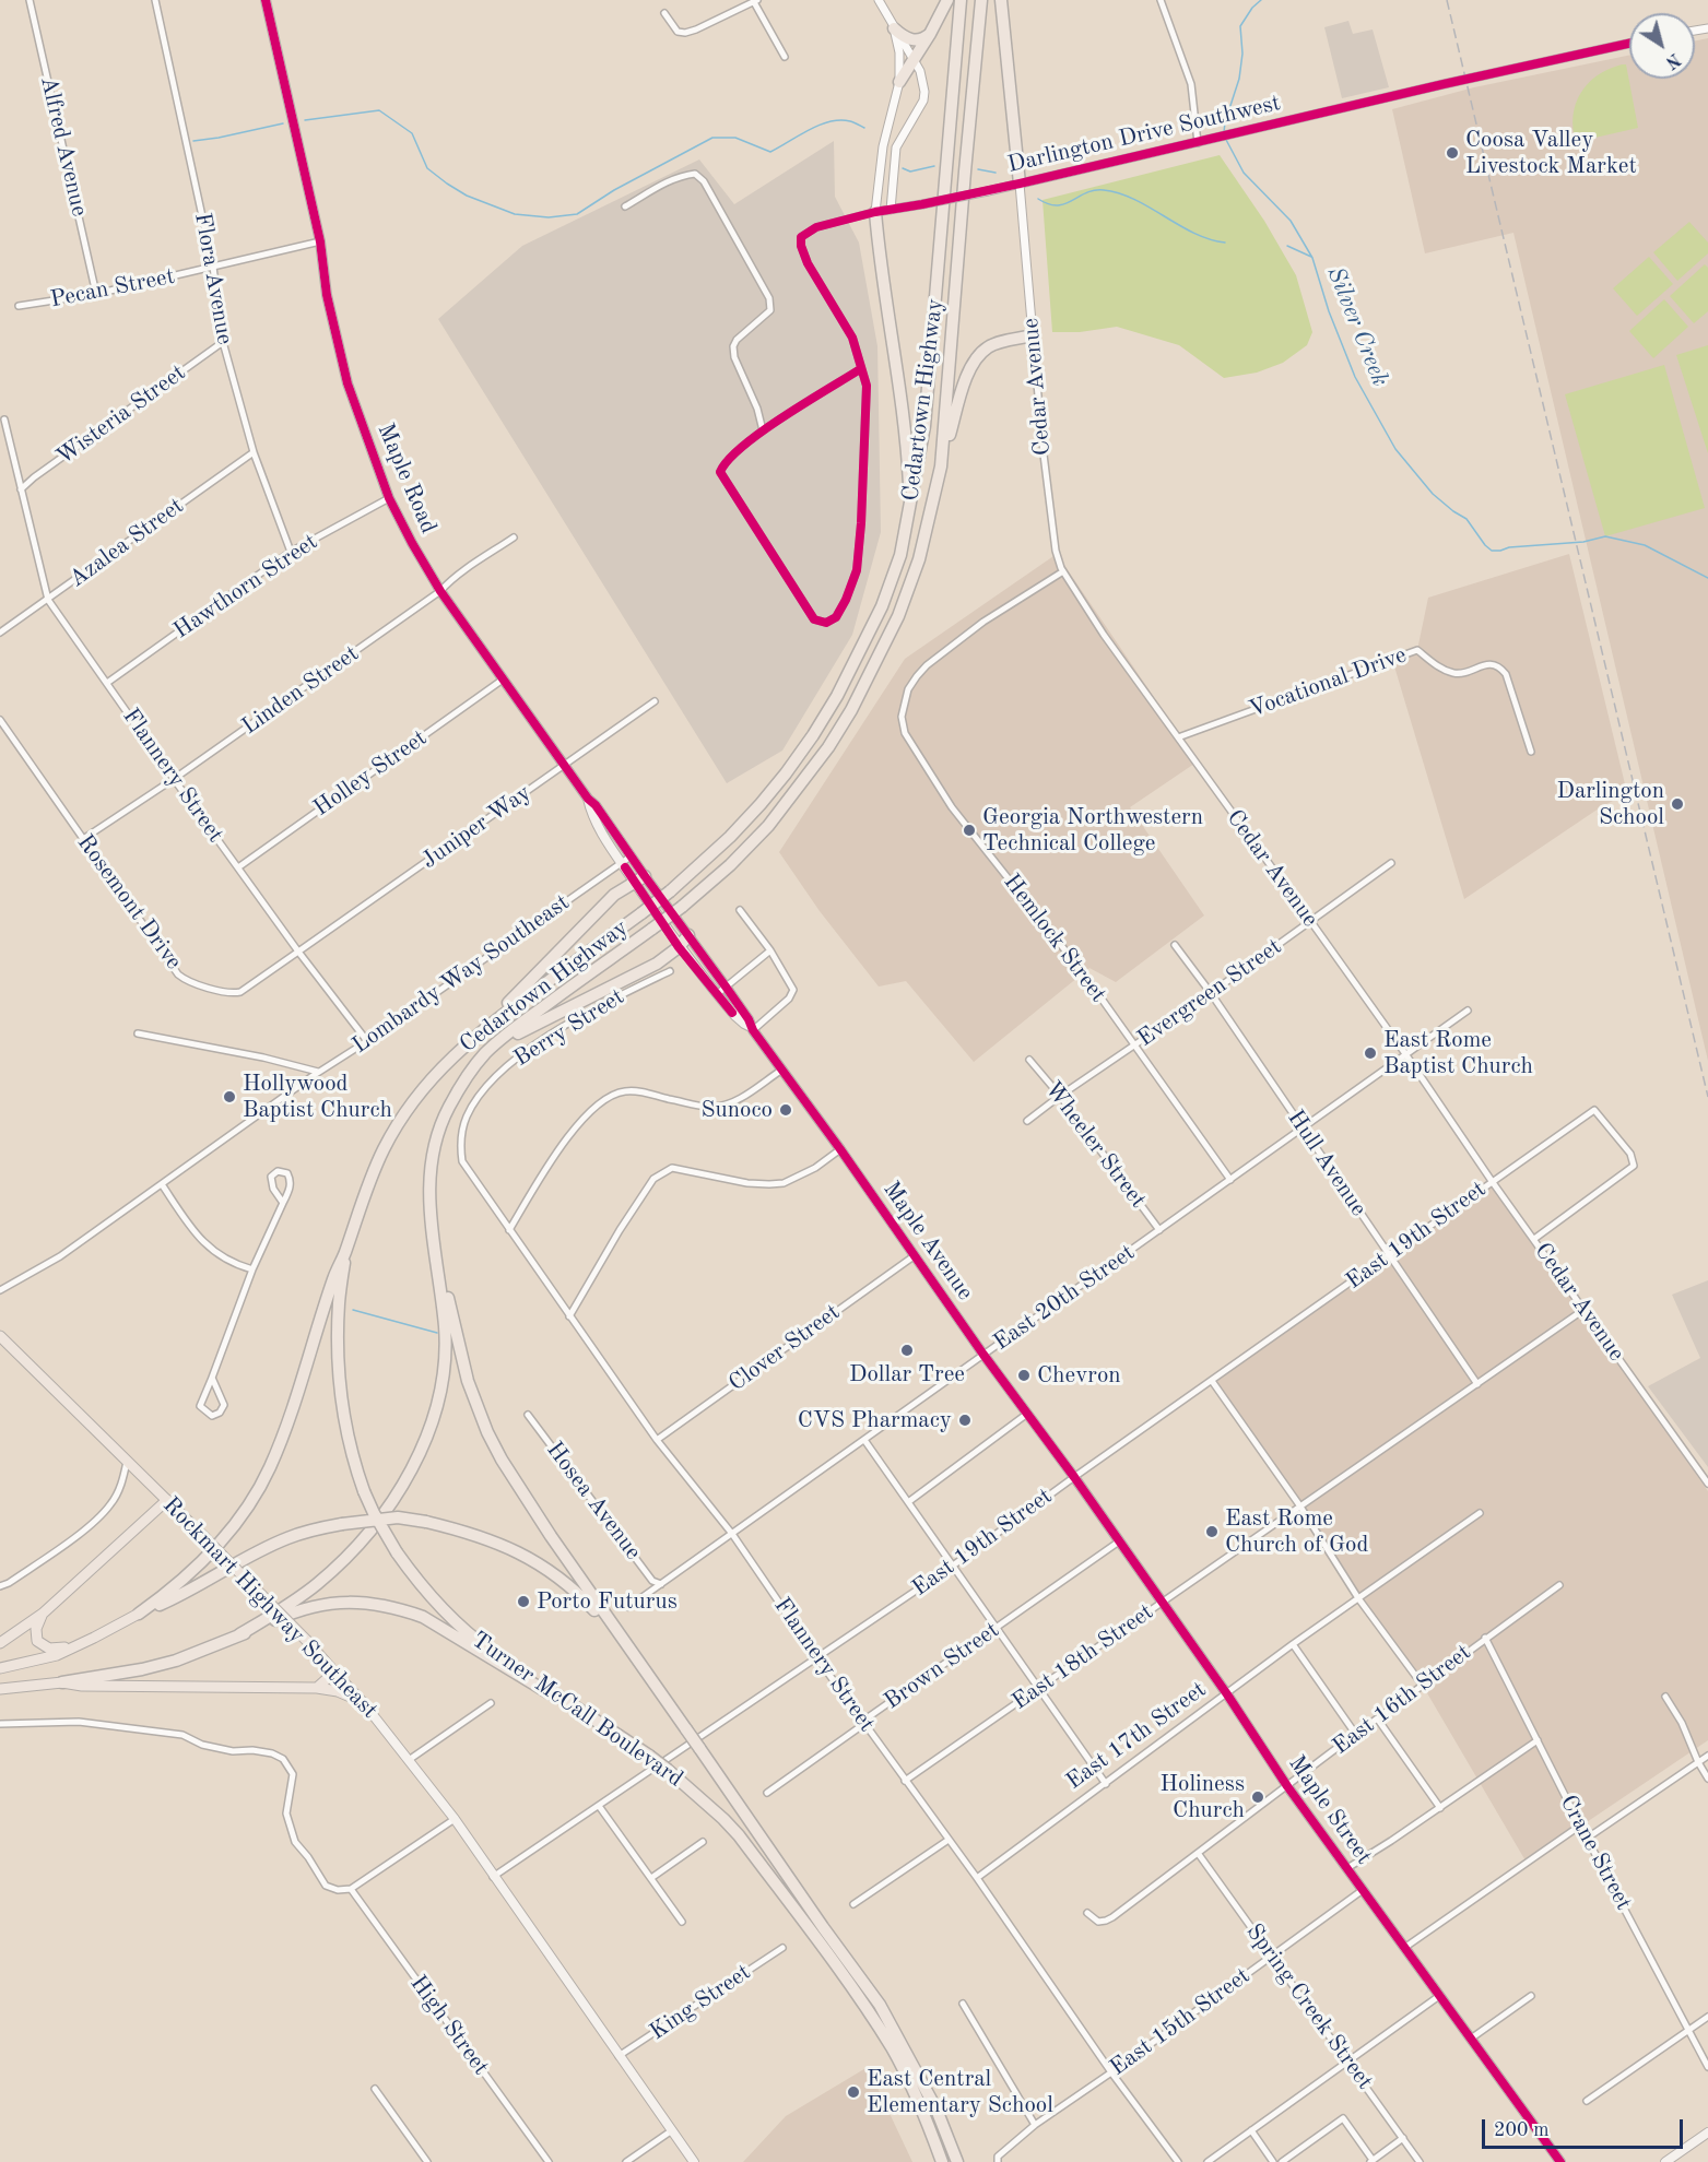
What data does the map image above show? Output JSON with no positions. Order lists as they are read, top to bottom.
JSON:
{
  "streets": {
    "highway": ["Cedartown Highway", "Turner McCall Boulevard"],
    "main road": [
      "Maple Road",
      "Maple Avenue",
      "Rockmart Highway Southeast",
      "Maple Street"
    ],
    "street": [
      "Darlington Drive Southwest",
      "Alfred Avenue",
      "Flora Avenue",
      "Pecan Street",
      "Cedar Avenue",
      "Wisteria Street",
      "Azalea Street",
      "Hawthorn Street",
      "Vocational Drive",
      "Linden Street",
      "Holley Street",
      "Flannery Street",
      "Juniper Way",
      "Rosemont Drive",
      "Hemlock Street",
      "Lombardy Way Southeast",
      "Evergreen Street",
      "Berry Street",
      "Wheeler Street",
      "Hull Avenue",
      "East 19th Street",
      "East 20th Street",
      "Clover Street",
      "Hosea Avenue",
      "East 18th Street",
      "Brown Street",
      "East 16th Street",
      "East 17th Street",
      "Crane Street",
      "King Street",
      "Spring Creek Street",
      "East 15th Street",
      "High Street"
    ]
  },
  "crossings": [
    ["Darlington Drive Southwest", "Cedar Avenue"],
    ["Alfred Avenue", "Pecan Street"],
    ["Flora Avenue", "Pecan Street"],
    ["Flora Avenue", "Wisteria Street"],
    ["Flora Avenue", "Azalea Street"],
    ["Flora Avenue", "Hawthorn Street"],
    ["Pecan Street", "Maple Road"],
    ["Cedar Avenue", "Vocational Drive"],
    ["Cedar Avenue", "Hemlock Street"],
    ["Cedar Avenue", "Evergreen Street"],
    ["Cedar Avenue", "East 19th Street"],
    ["Cedar Avenue", "East 20th Street"],
    ["Cedar Avenue", "East 18th Street"],
    ["Cedartown Highway", "Maple Road"],
    ["Cedartown Highway", "Maple Avenue"],
    ["Cedartown Highway", "Turner McCall Boulevard"],
    ["Wisteria Street", "Flannery Street"],
    ["Maple Road", "Hawthorn Street"],
    ["Maple Road", "Linden Street"],
    ["Maple Road", "Holley Street"],
    ["Maple Road", "Juniper Way"],
    ["Maple Road", "Lombardy Way Southeast"],
    ["Maple Road", "Maple Avenue"],
    ["Azalea Street", "Flannery Street"],
    ["Hawthorn Street", "Flannery Street"],
    ["Linden Street", "Flannery Street"],
    ["Linden Street", "Rosemont Drive"],
    ["Holley Street", "Flannery Street"],
    ["Flannery Street", "Juniper Way"],
    ["Flannery Street", "Rosemont Drive"],
    ["Flannery Street", "Lombardy Way Southeast"],
    ["Flannery Street", "Berry Street"],
    ["Flannery Street", "East 19th Street"],
    ["Flannery Street", "East 20th Street"],
    ["Flannery Street", "Clover Street"],
    ["Flannery Street", "East 18th Street"],
    ["Flannery Street", "Brown Street"],
    ["Flannery Street", "East 17th Street"],
    ["Flannery Street", "East 15th Street"],
    ["Juniper Way", "Rosemont Drive"],
    ["Hemlock Street", "Evergreen Street"],
    ["Hemlock Street", "East 20th Street"],
    ["Evergreen Street", "Wheeler Street"],
    ["Evergreen Street", "Hull Avenue"],
    ["Wheeler Street", "East 20th Street"],
    ["Hull Avenue", "East 19th Street"],
    ["Hull Avenue", "East 20th Street"],
    ["Hull Avenue", "East 18th Street"],
    ["East 19th Street", "Maple Avenue"],
    ["East 19th Street", "Rockmart Highway Southeast"],
    ["East 19th Street", "Maple Street"],
    ["Maple Avenue", "East 20th Street"],
    ["Maple Avenue", "Clover Street"],
    ["Maple Avenue", "Maple Street"],
    ["East 20th Street", "Hosea Avenue"],
    ["Rockmart Highway Southeast", "King Street"],
    ["East 18th Street", "Maple Street"],
    ["Brown Street", "Maple Street"],
    ["East 16th Street", "Maple Street"],
    ["East 16th Street", "Crane Street"],
    ["East 16th Street", "Spring Creek Street"],
    ["East 17th Street", "Maple Street"],
    ["Maple Street", "East 15th Street"],
    ["Spring Creek Street", "East 15th Street"]
  ],
  "water": ["Silver Creek"],
  "places": [
    "Coosa Valley Livestock Market",
    "Darlington School",
    "Georgia Northwestern Technical College",
    "East Rome Baptist Church",
    "Hollywood Baptist Church",
    "Sunoco",
    "Dollar Tree",
    "Chevron",
    "CVS Pharmacy",
    "East Rome Church of God",
    "Porto Futurus",
    "Holiness Church",
    "East Central Elementary School"
  ],
  "scale_bar": "200 m",
  "north": "bottom right"
}
